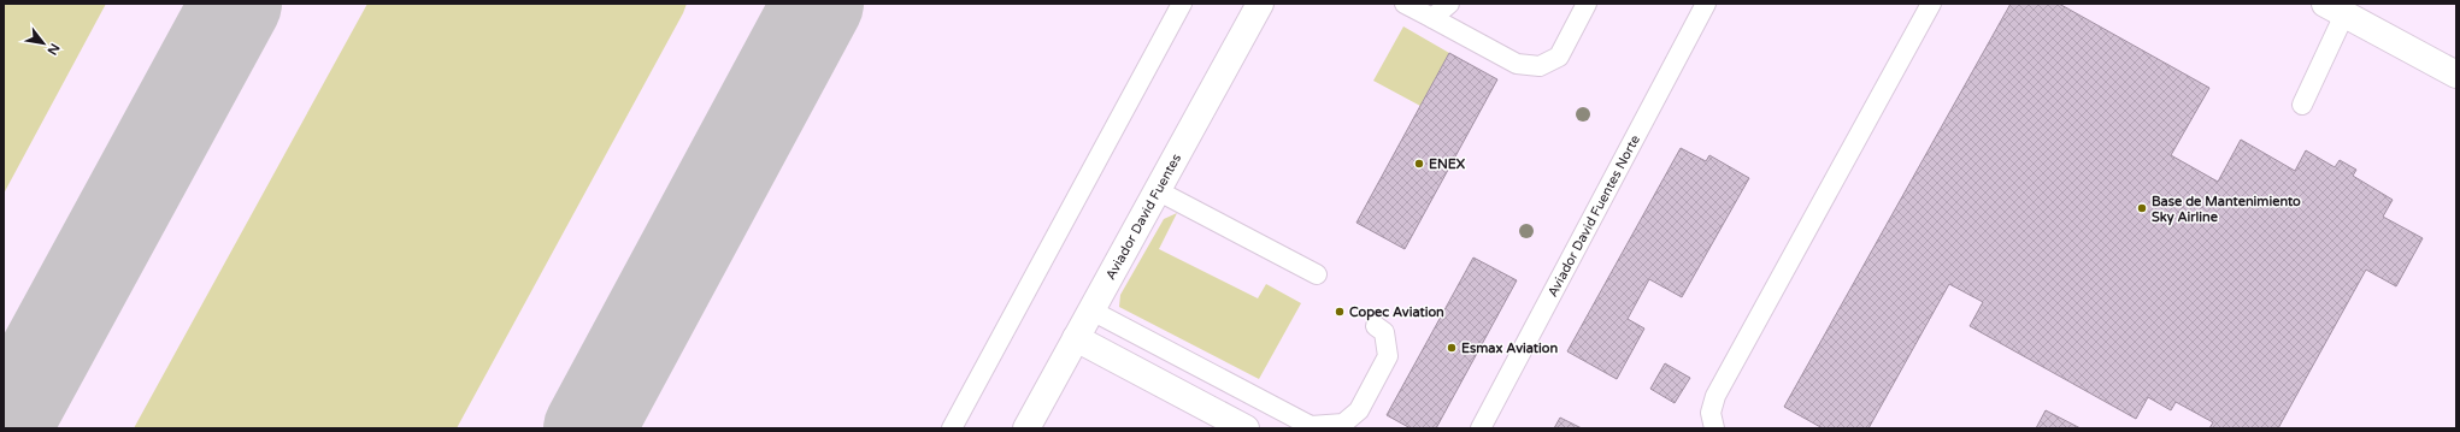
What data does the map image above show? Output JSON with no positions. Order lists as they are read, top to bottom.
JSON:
{
  "streets": {
    "street": ["Aviador David Fuentes"],
    "lane": ["Aviador David Fuentes Norte"]
  },
  "places": [
    "ENEX",
    "Base de Mantenimiento Sky Airline",
    "Copec Aviation",
    "Esmax Aviation"
  ],
  "north": "bottom right"
}
